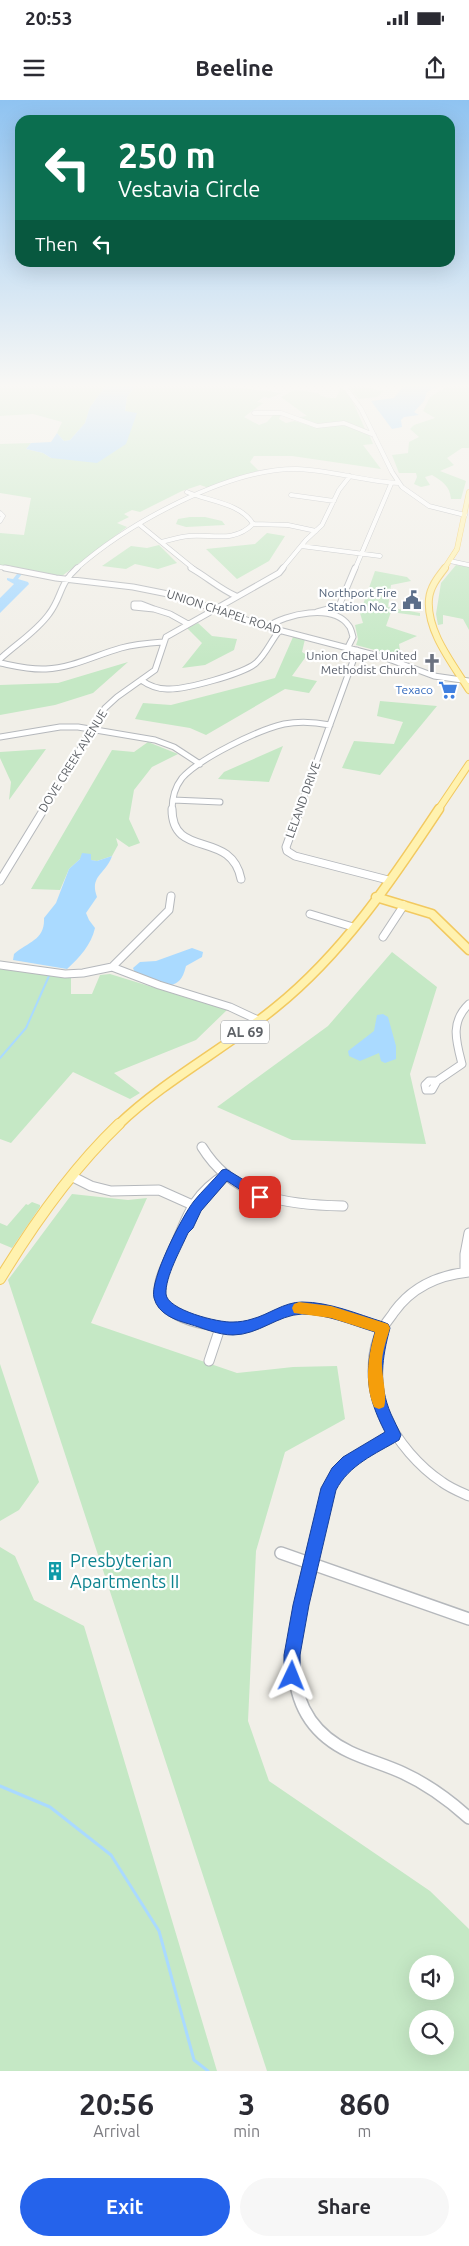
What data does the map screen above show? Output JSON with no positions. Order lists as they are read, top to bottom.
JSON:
{
  "streets": {
    "main road": ["AL 69"],
    "street": ["UNION CHAPEL ROAD", "DOVE CREEK AVENUE", "LELAND DRIVE"]
  },
  "crossings": [
    ["UNION CHAPEL ROAD", "LELAND DRIVE"],
    ["LELAND DRIVE", "AL 69"]
  ],
  "places": {
    "public building": ["Northport Fire Station No. 2"],
    "church": ["Union Chapel United Methodist Church"],
    "supermarket": ["Texaco"],
    "building": ["Presbyterian Apartments II"]
  },
  "page": {
    "status": "20:53",
    "header": "Beeline",
    "turn": ["250 m", "Vestavia Circle"],
    "then": "Then",
    "eta": [
      "20:56",
      "Arrival",
      "3",
      "min",
      "860",
      "m"
    ],
    "buttons": ["Exit", "Share"]
  }
}
